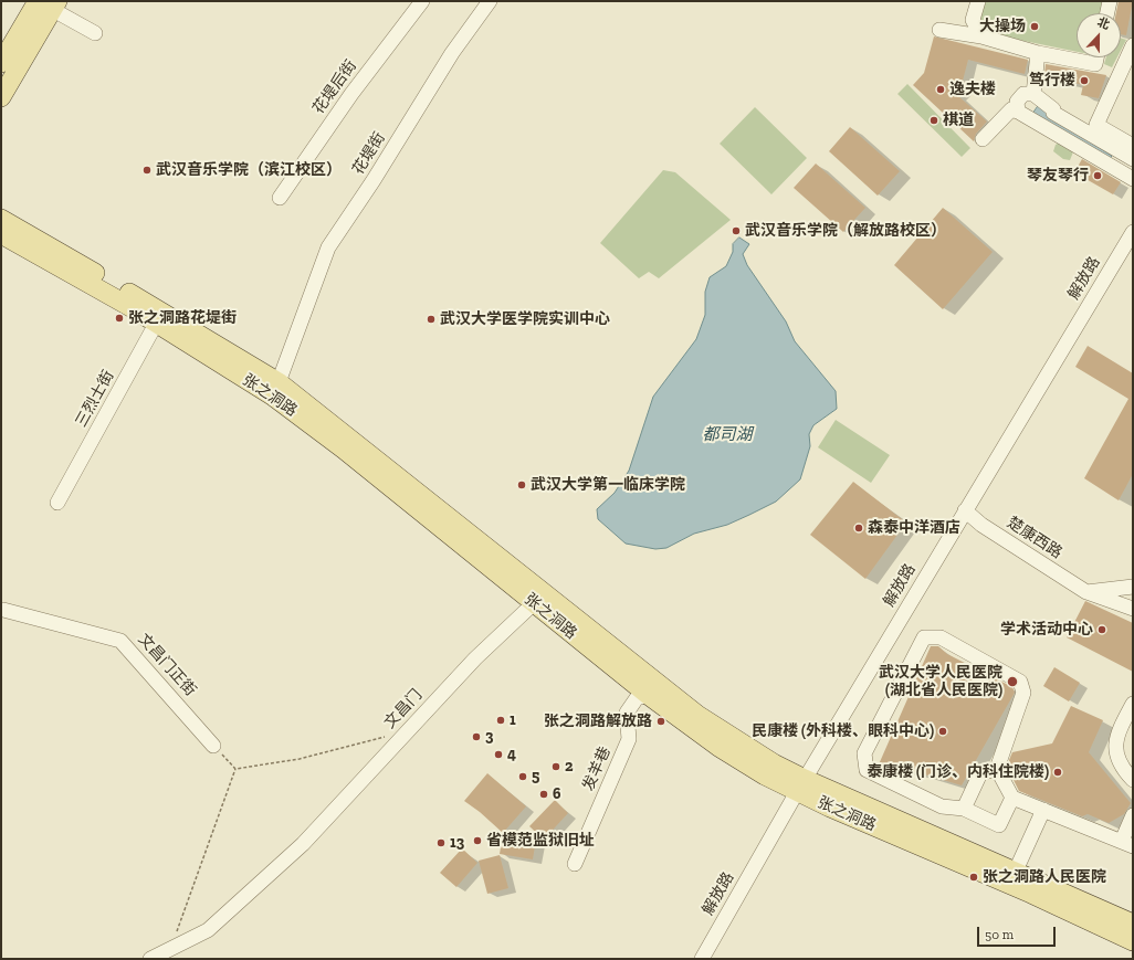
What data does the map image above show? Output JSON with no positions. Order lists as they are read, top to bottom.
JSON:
{
  "streets": {
    "main road": ["张之洞路"],
    "street": [
      "花堤后街",
      "花堤街",
      "解放路",
      "三烈士街",
      "楚康西路",
      "文昌门正街",
      "文昌门",
      "发羊巷"
    ]
  },
  "crossings": [
    ["花堤街", "张之洞路"],
    ["解放路", "张之洞路"],
    ["解放路", "楚康西路"],
    ["张之洞路", "三烈士街"],
    ["张之洞路", "文昌门"],
    ["张之洞路", "发羊巷"]
  ],
  "water": ["都司湖"],
  "places": [
    "大操场",
    "笃行楼",
    "逸夫楼",
    "棋道",
    "武汉音乐学院（滨江校区）",
    "琴友琴行",
    "武汉音乐学院（解放路校区）",
    "张之洞路花堤街",
    "武汉大学医学院实训中心",
    "武汉大学第一临床学院",
    "森泰中洋酒店",
    "学术活动中心",
    "武汉大学人民医院 (湖北省人民医院)",
    "1",
    "张之洞路解放路",
    "民康楼 (外科楼、眼科中心)",
    "3",
    "4",
    "2",
    "泰康楼 (门诊、内科住院楼)",
    "5",
    "6",
    "省模范监狱旧址",
    "13",
    "张之洞路人民医院"
  ],
  "scale_bar": "50 m",
  "north": "top"
}
